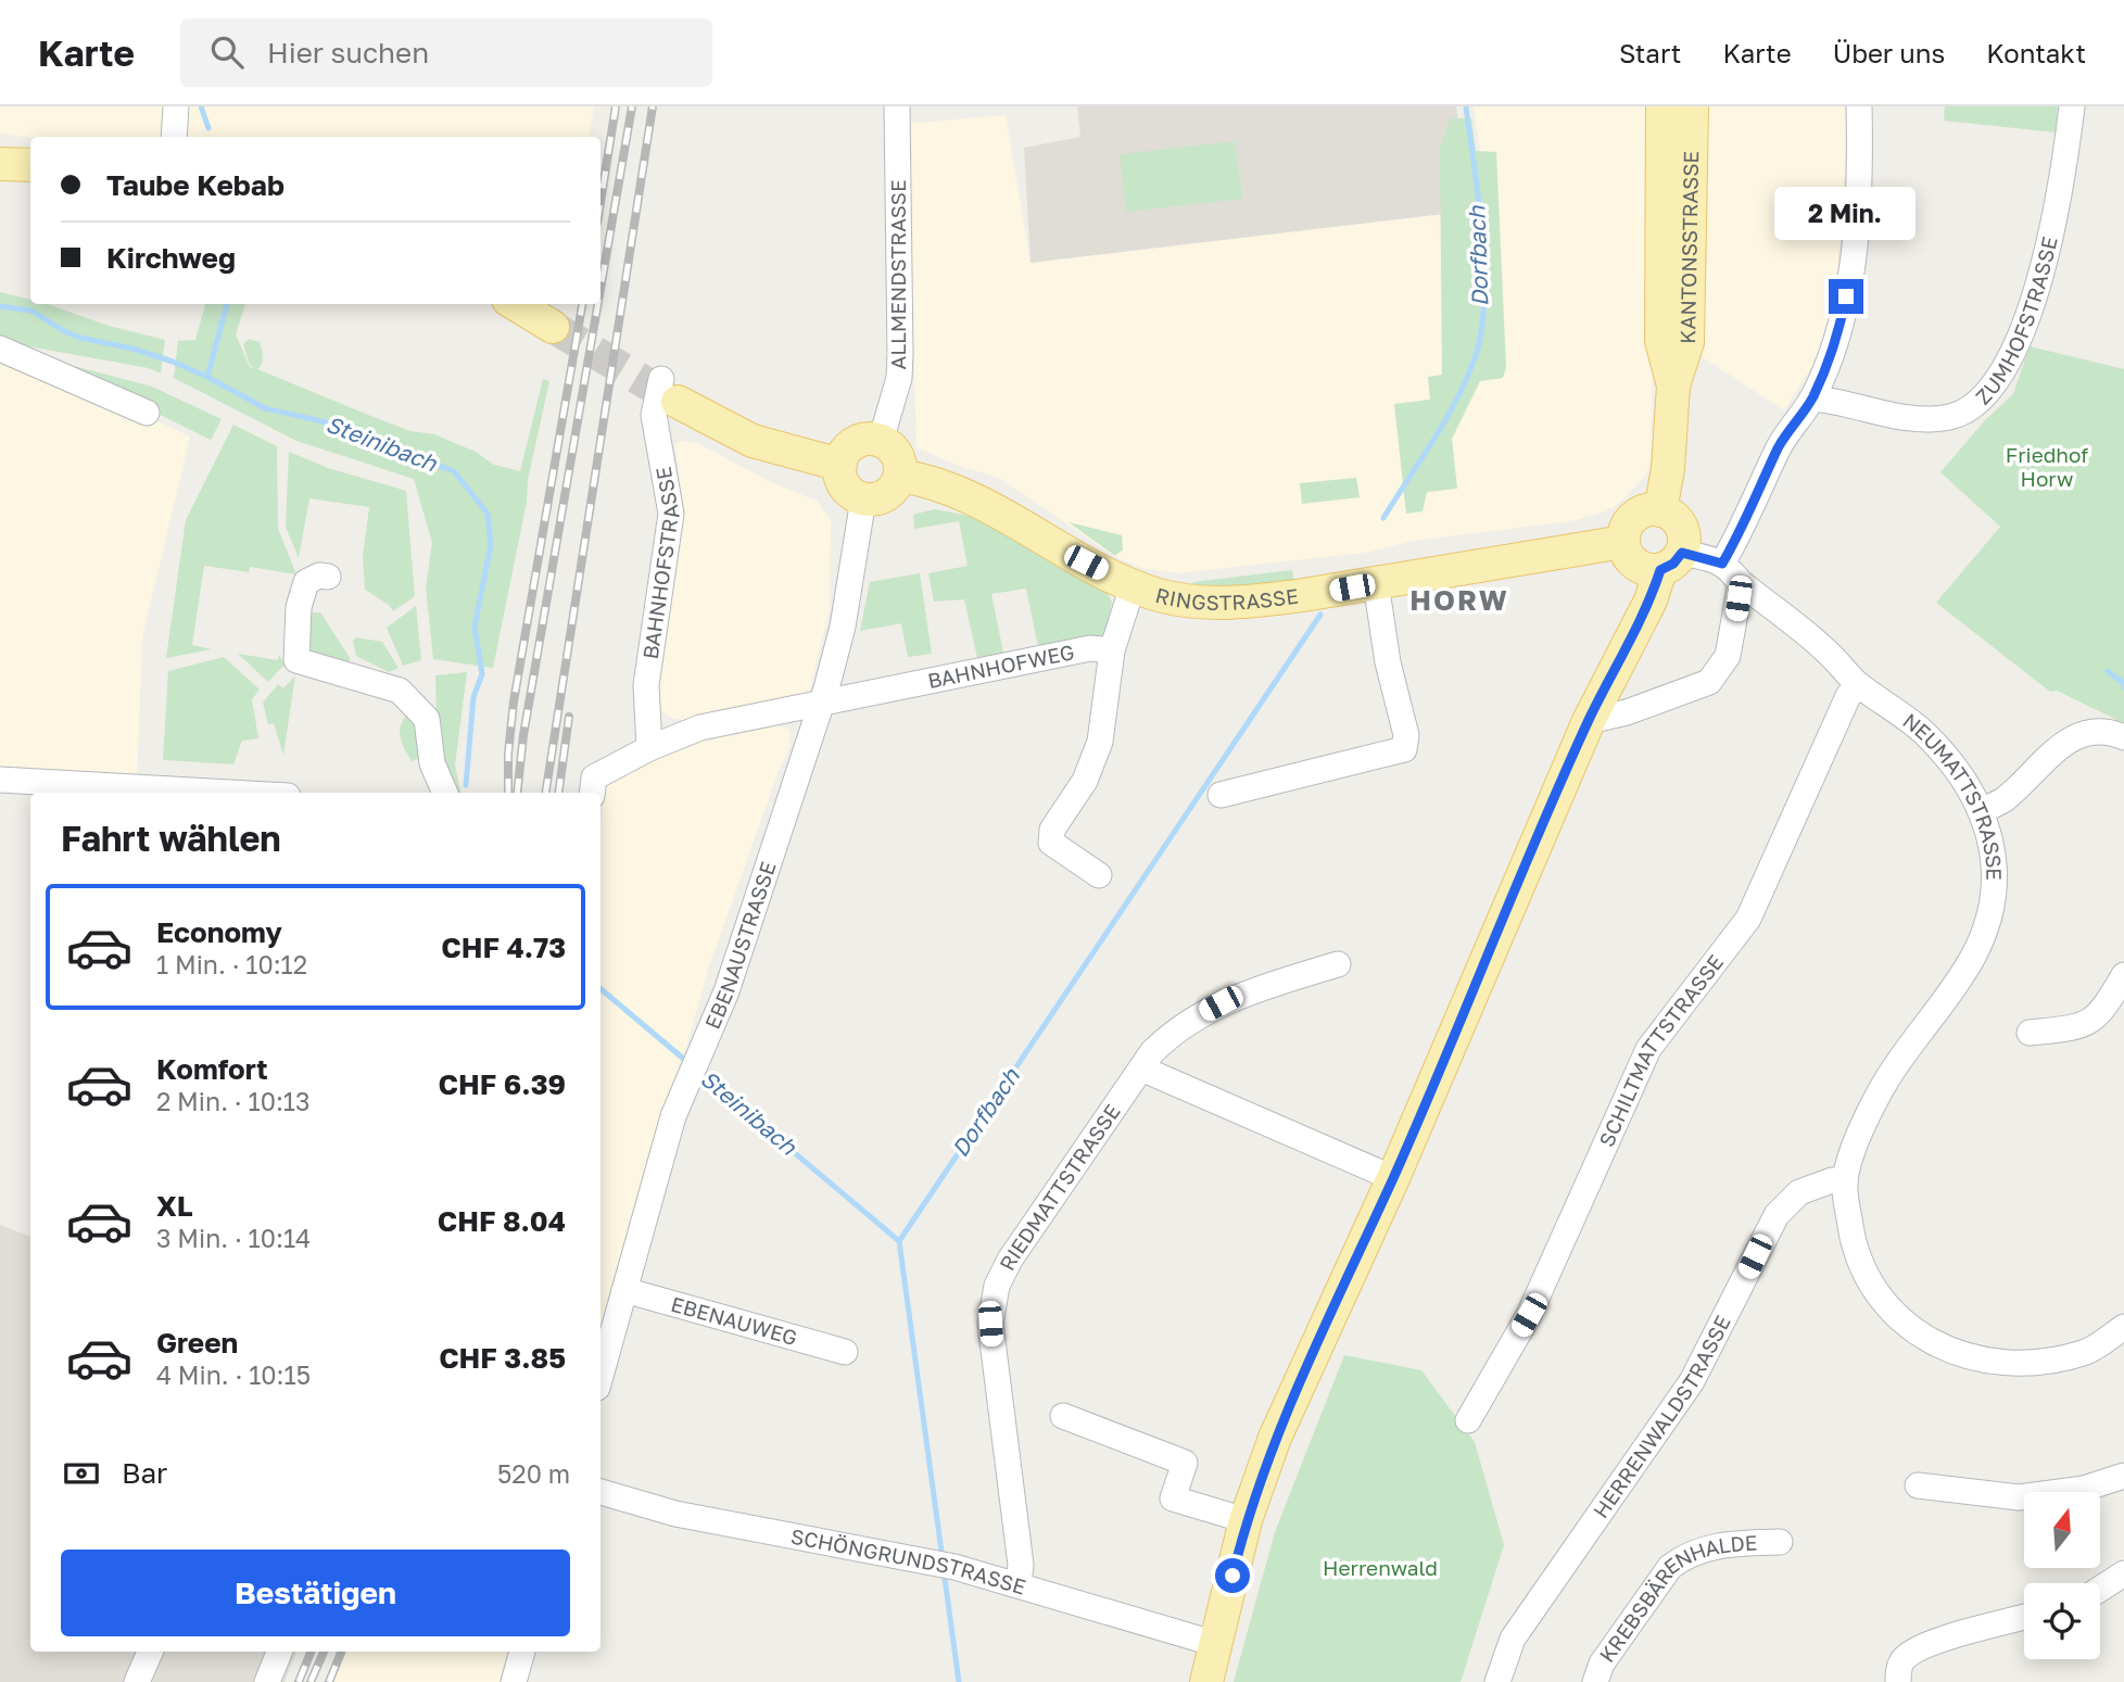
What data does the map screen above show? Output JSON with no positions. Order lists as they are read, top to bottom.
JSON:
{
  "streets": {
    "main road": ["KANTONSSTRASSE", "RINGSTRASSE"],
    "street": [
      "ALLMENDSTRASSE",
      "ZUMHOFSTRASSE",
      "BAHNHOFSTRASSE",
      "BAHNHOFWEG",
      "NEUMATTSTRASSE",
      "EBENAUSTRASSE",
      "SCHILTMATTSTRASSE",
      "RIEDMATTSTRASSE",
      "EBENAUWEG",
      "HERRENWALDSTRASSE",
      "SCHÖNGRUNDSTRASSE",
      "KREBSBÄRENHALDE"
    ]
  },
  "crossings": [
    ["KANTONSSTRASSE", "RINGSTRASSE"],
    ["ALLMENDSTRASSE", "RINGSTRASSE"],
    ["ALLMENDSTRASSE", "EBENAUSTRASSE"],
    ["RINGSTRASSE", "EBENAUSTRASSE"],
    ["BAHNHOFWEG", "EBENAUSTRASSE"],
    ["NEUMATTSTRASSE", "SCHILTMATTSTRASSE"],
    ["NEUMATTSTRASSE", "HERRENWALDSTRASSE"],
    ["EBENAUSTRASSE", "EBENAUWEG"],
    ["RIEDMATTSTRASSE", "SCHÖNGRUNDSTRASSE"]
  ],
  "districts": ["HORW"],
  "water": ["Dorfbach", "Steinibach"],
  "parks": ["Friedhof Horw", "Herrenwald"],
  "north": "top",
  "page": {
    "header": "Karte",
    "search": "Hier suchen",
    "nav": [
      "Start",
      "Karte",
      "Über uns",
      "Kontakt"
    ],
    "banner": ["Taube Kebab", "Kirchweg"],
    "bubble": "2 Min.",
    "heading": "Fahrt wählen",
    "list": [
      {
        "name": "Economy",
        "note": "1 Min. · 10:12",
        "value": "CHF 4.73"
      },
      {
        "name": "Komfort",
        "note": "2 Min. · 10:13",
        "value": "CHF 6.39"
      },
      {
        "name": "XL",
        "note": "3 Min. · 10:14",
        "value": "CHF 8.04"
      },
      {
        "name": "Green",
        "note": "4 Min. · 10:15",
        "value": "CHF 3.85"
      }
    ],
    "pay": ["Bar", "520 m"],
    "buttons": "Bestätigen"
  }
}
